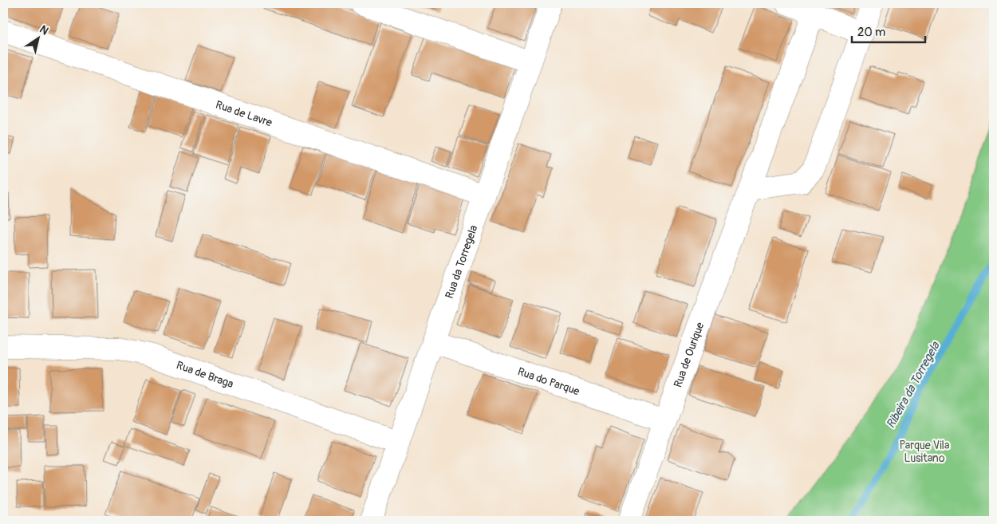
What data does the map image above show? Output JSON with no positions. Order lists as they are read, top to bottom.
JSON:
{
  "streets": {
    "street": [
      "Rua de Lavre",
      "Rua da Torregela",
      "Rua de Ourique",
      "Rua de Braga",
      "Rua do Parque"
    ]
  },
  "crossings": [
    ["Rua de Lavre", "Rua da Torregela"],
    ["Rua da Torregela", "Rua de Braga"],
    ["Rua da Torregela", "Rua do Parque"],
    ["Rua de Ourique", "Rua do Parque"]
  ],
  "water": ["Ribeira da Torregela"],
  "parks": ["Parque Vila Lusitano"],
  "scale_bar": "20 m",
  "north": "top right"
}
